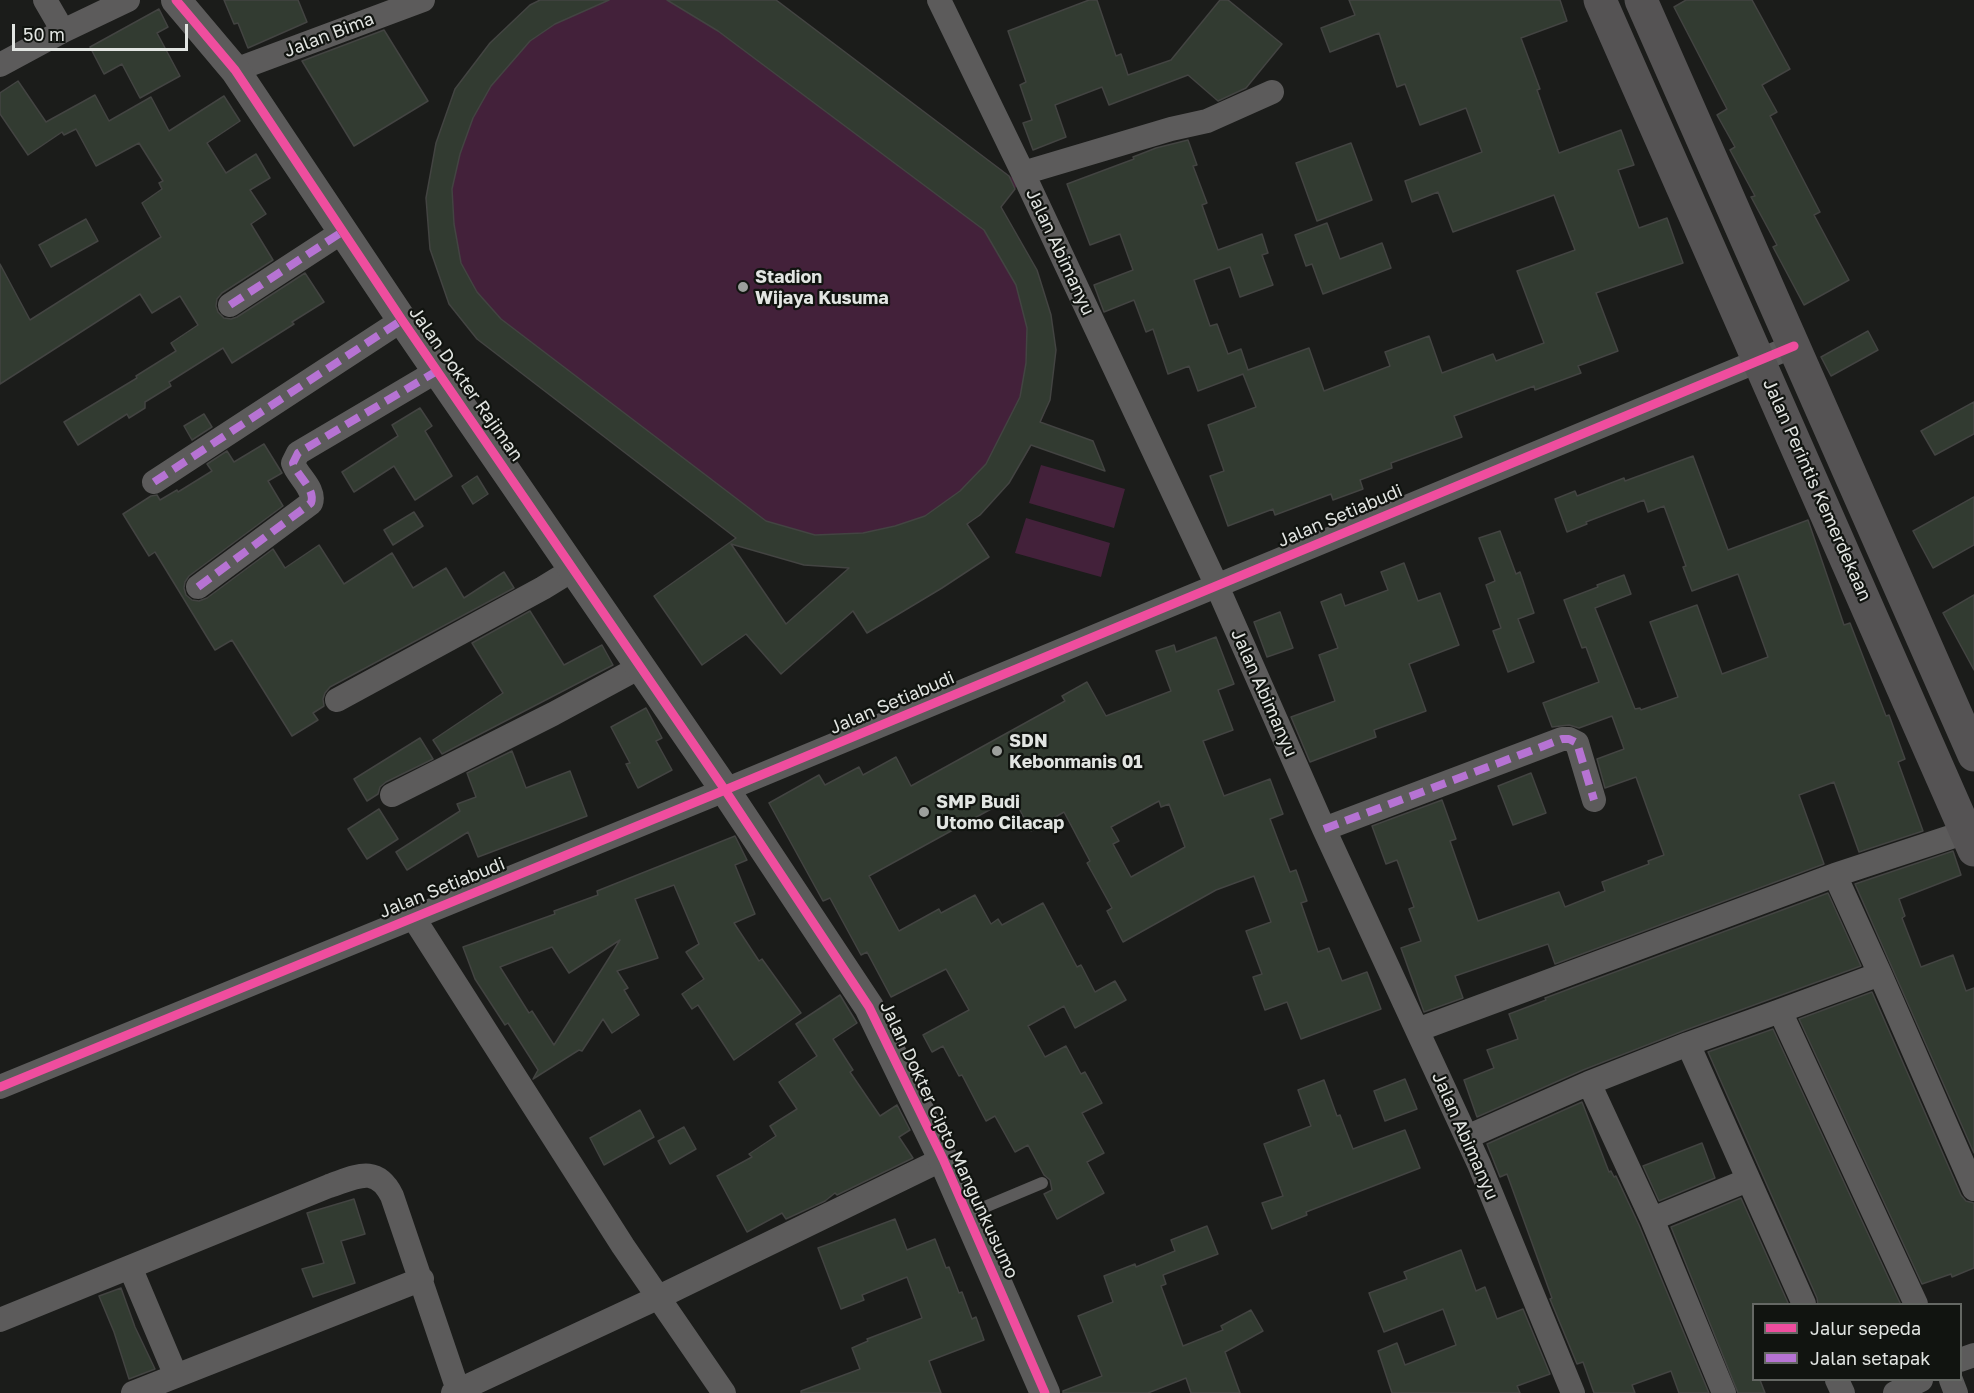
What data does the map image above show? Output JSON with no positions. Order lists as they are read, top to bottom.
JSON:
{
  "streets": {
    "main road": ["Jalan Perintis Kemerdekaan"],
    "street": [
      "Jalan Bima",
      "Jalan Abimanyu",
      "Jalan Dokter Rajiman",
      "Jalan Setiabudi",
      "Jalan Dokter Cipto Mangunkusumo"
    ]
  },
  "crossings": [
    ["Jalan Bima", "Jalan Dokter Rajiman"],
    ["Jalan Abimanyu", "Jalan Setiabudi"],
    ["Jalan Dokter Rajiman", "Jalan Setiabudi"],
    ["Jalan Dokter Rajiman", "Jalan Dokter Cipto Mangunkusumo"],
    ["Jalan Perintis Kemerdekaan", "Jalan Setiabudi"],
    ["Jalan Setiabudi", "Jalan Dokter Cipto Mangunkusumo"]
  ],
  "places": ["Stadion Wijaya Kusuma", "SDN Kebonmanis 01", "SMP Budi Utomo Cilacap"],
  "legend": ["Jalur sepeda", "Jalan setapak"],
  "scale_bar": "50 m"
}
